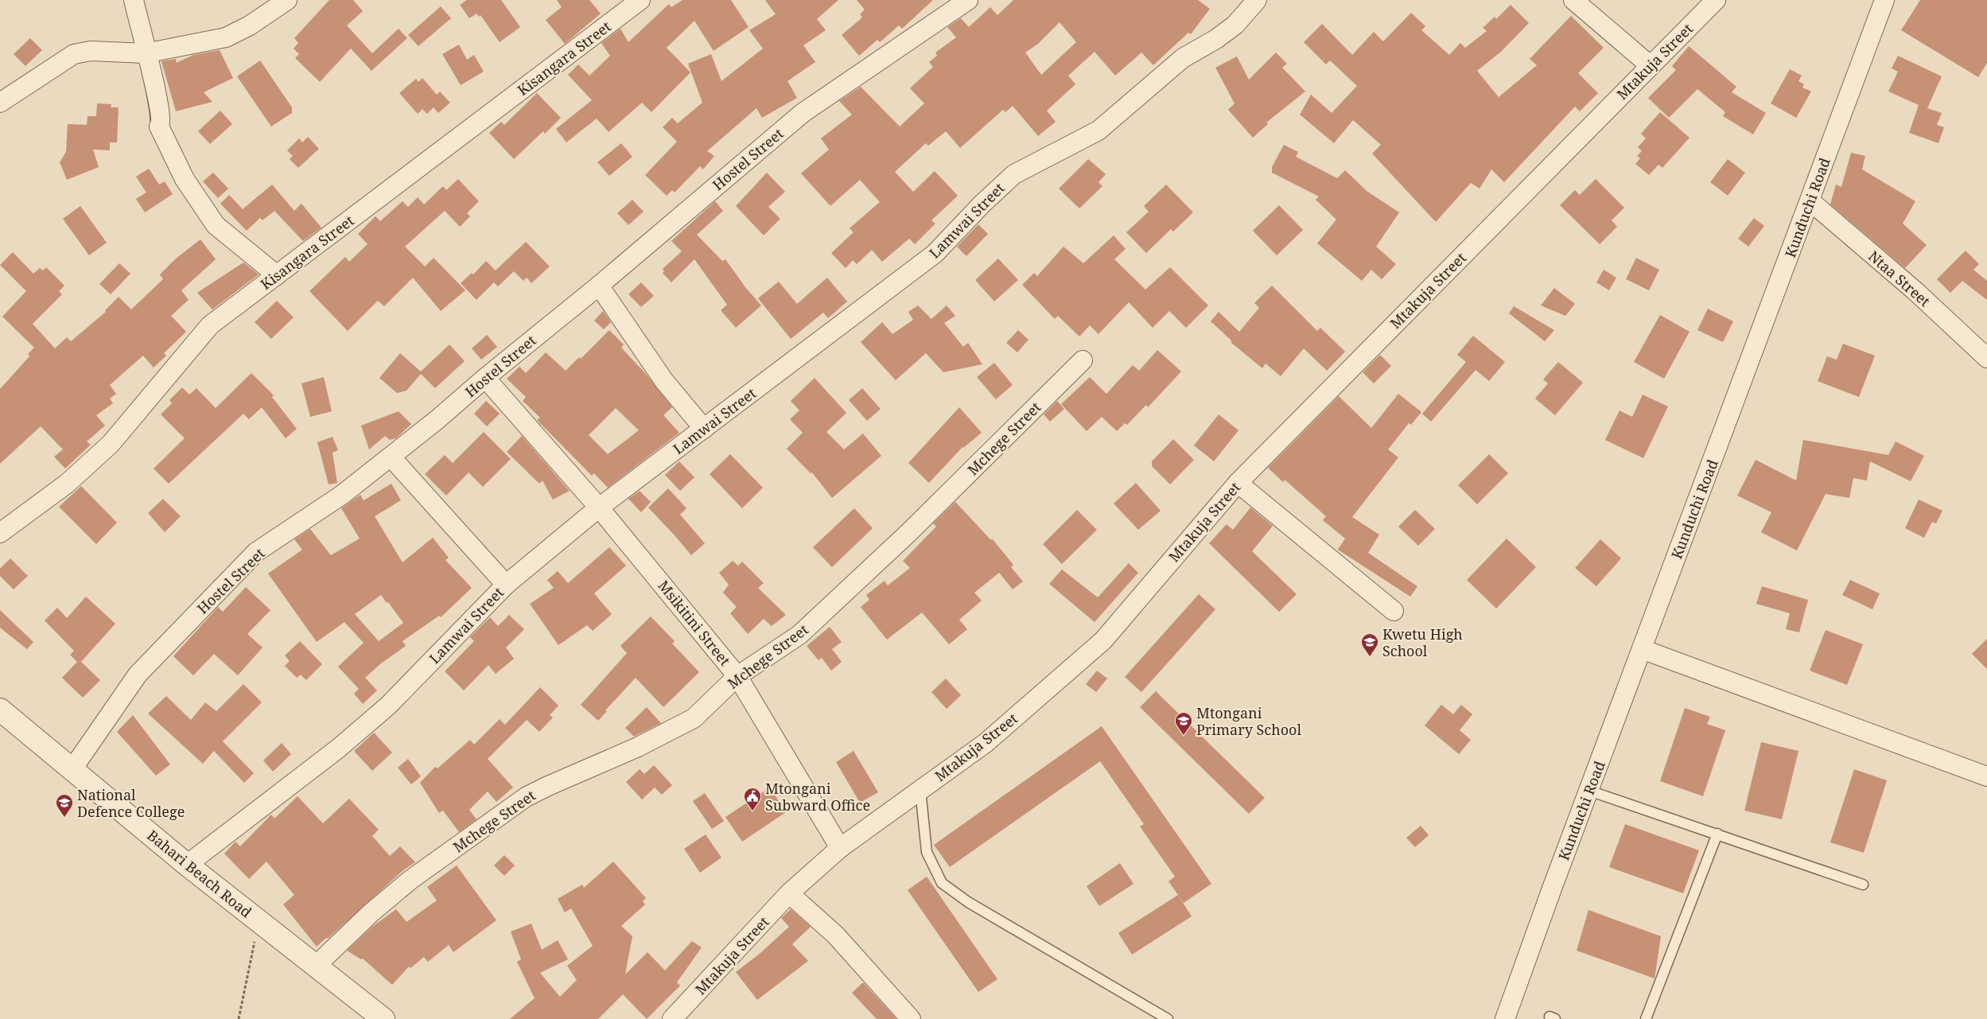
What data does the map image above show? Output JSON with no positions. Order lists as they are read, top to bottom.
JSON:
{
  "streets": {
    "street": [
      "Kisangara Street",
      "Mtakuja Street",
      "Hostel Street",
      "Kunduchi Road",
      "Lamwai Street",
      "Ntaa Street",
      "Mchege Street",
      "Msikitini Street",
      "Bahari Beach Road"
    ]
  },
  "crossings": [
    ["Mtakuja Street", "Msikitini Street"],
    ["Hostel Street", "Msikitini Street"],
    ["Hostel Street", "Bahari Beach Road"],
    ["Kunduchi Road", "Ntaa Street"],
    ["Lamwai Street", "Msikitini Street"],
    ["Lamwai Street", "Bahari Beach Road"],
    ["Mchege Street", "Msikitini Street"],
    ["Mchege Street", "Bahari Beach Road"]
  ],
  "places": {
    "school or university": ["Kwetu High School", "Mtongani Primary School", "National Defence College"],
    "public building": ["Mtongani Subward Office"]
  }
}
